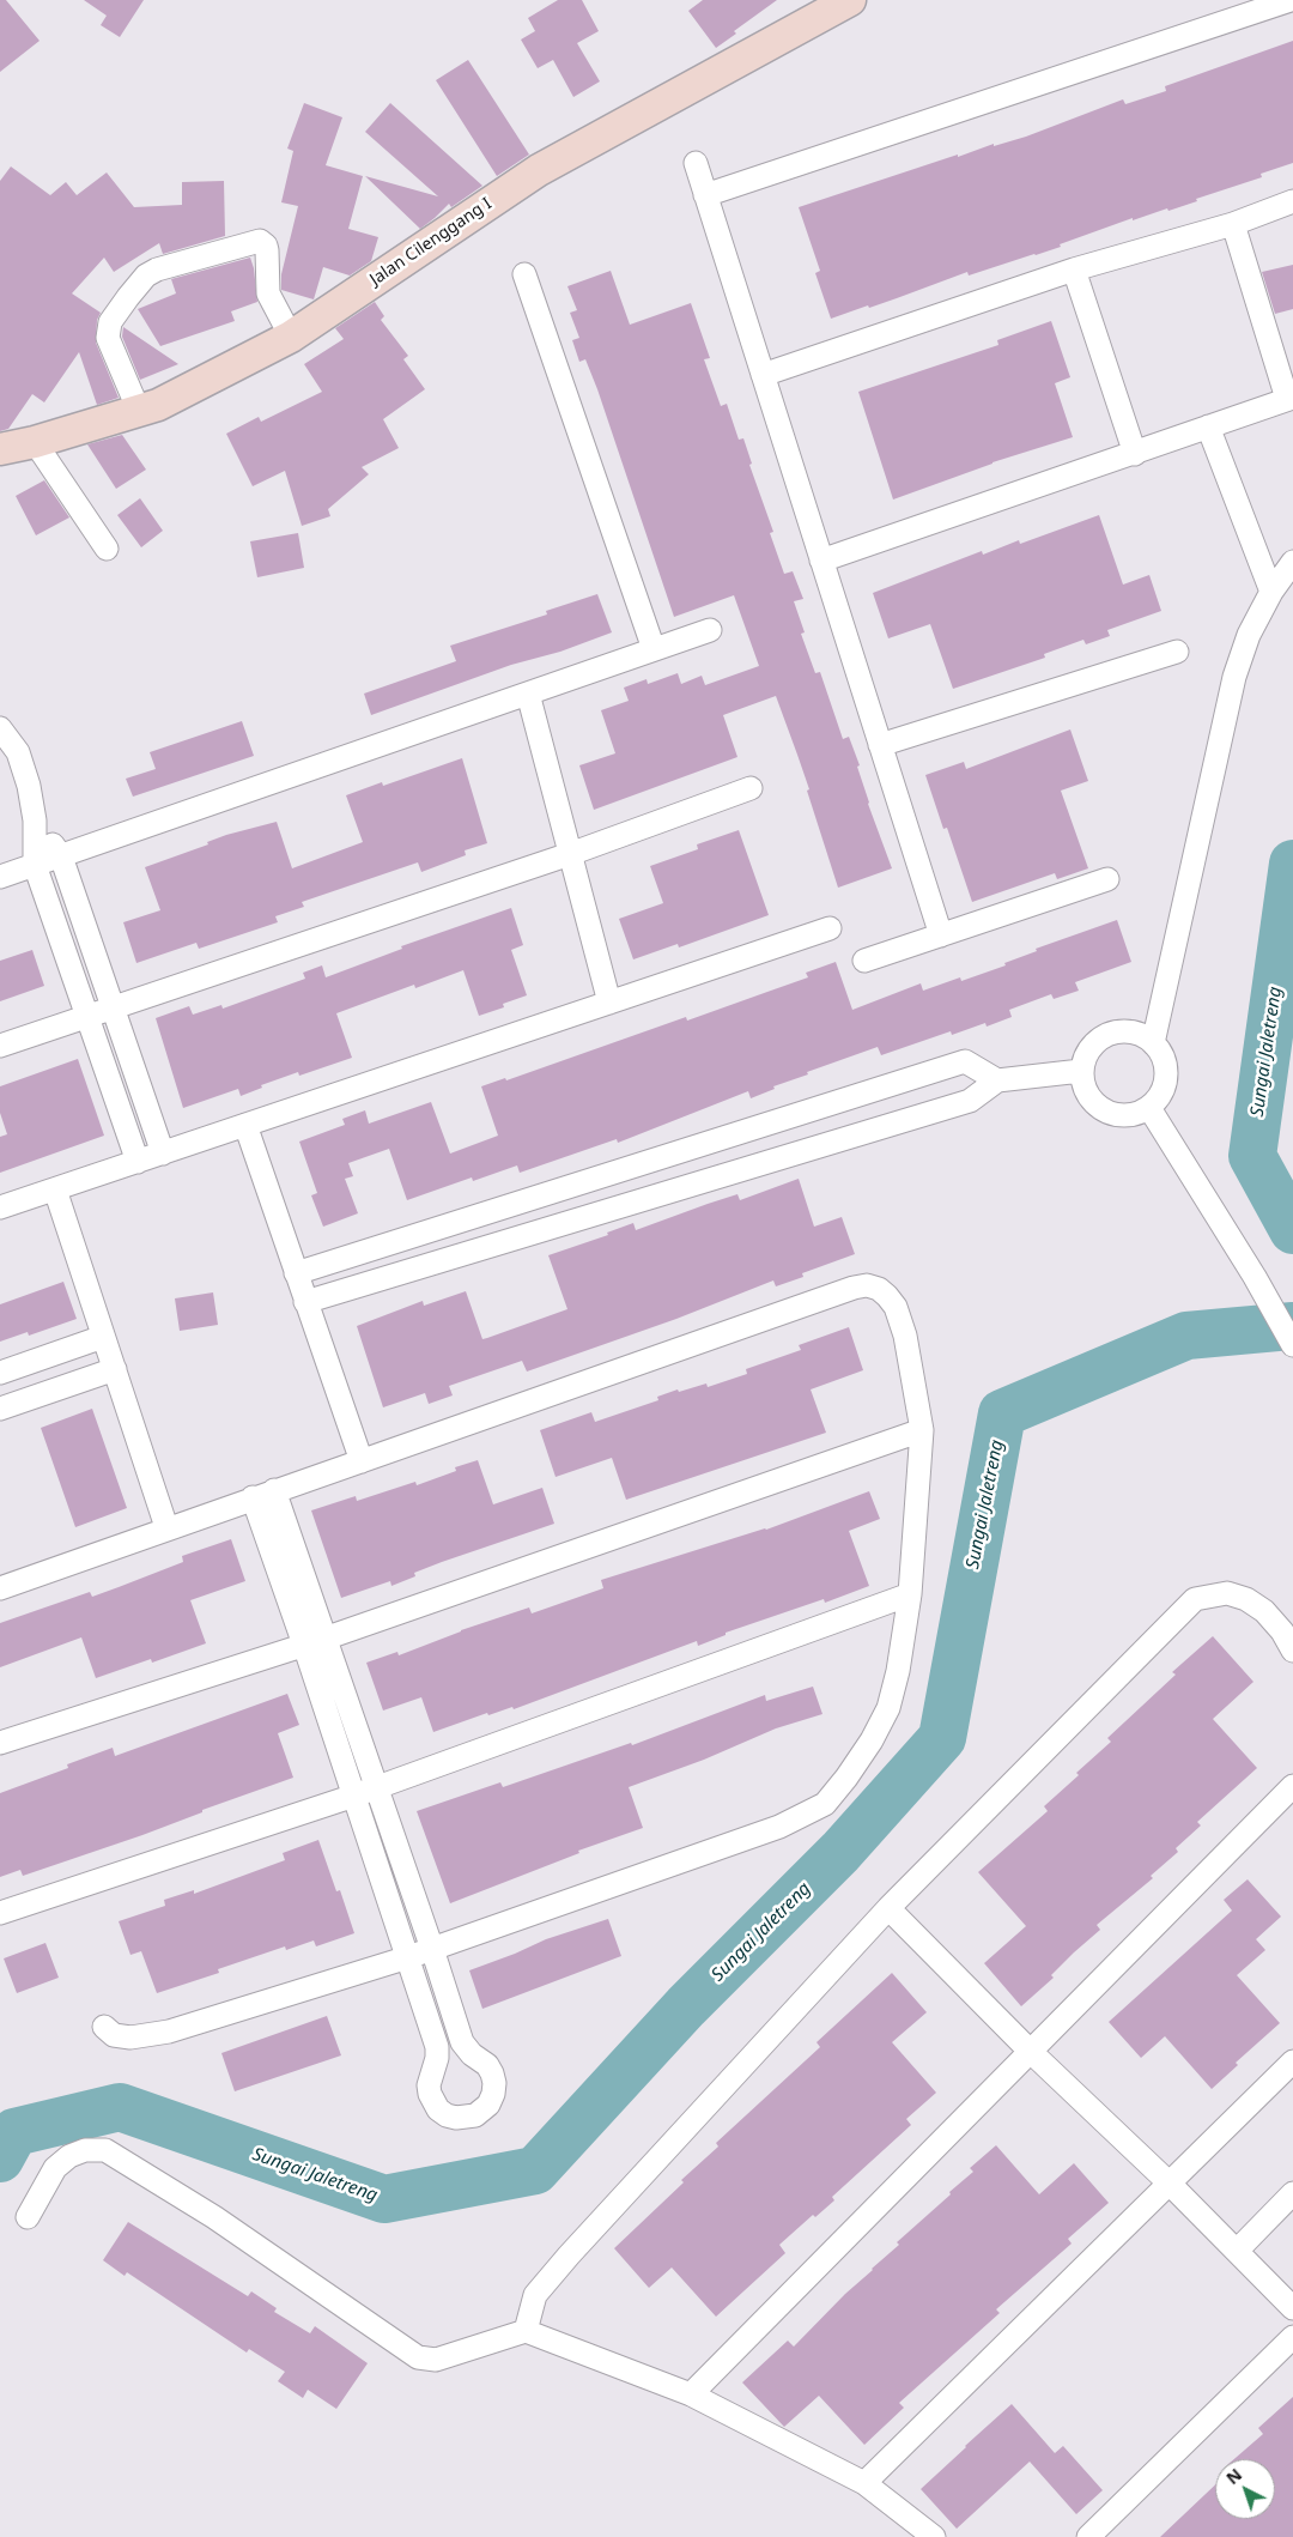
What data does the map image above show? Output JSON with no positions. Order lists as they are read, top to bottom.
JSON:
{
  "streets": {
    "street": ["Jalan Cilenggang I"]
  },
  "water": ["Sungai Jaletreng"],
  "north": "top left"
}
